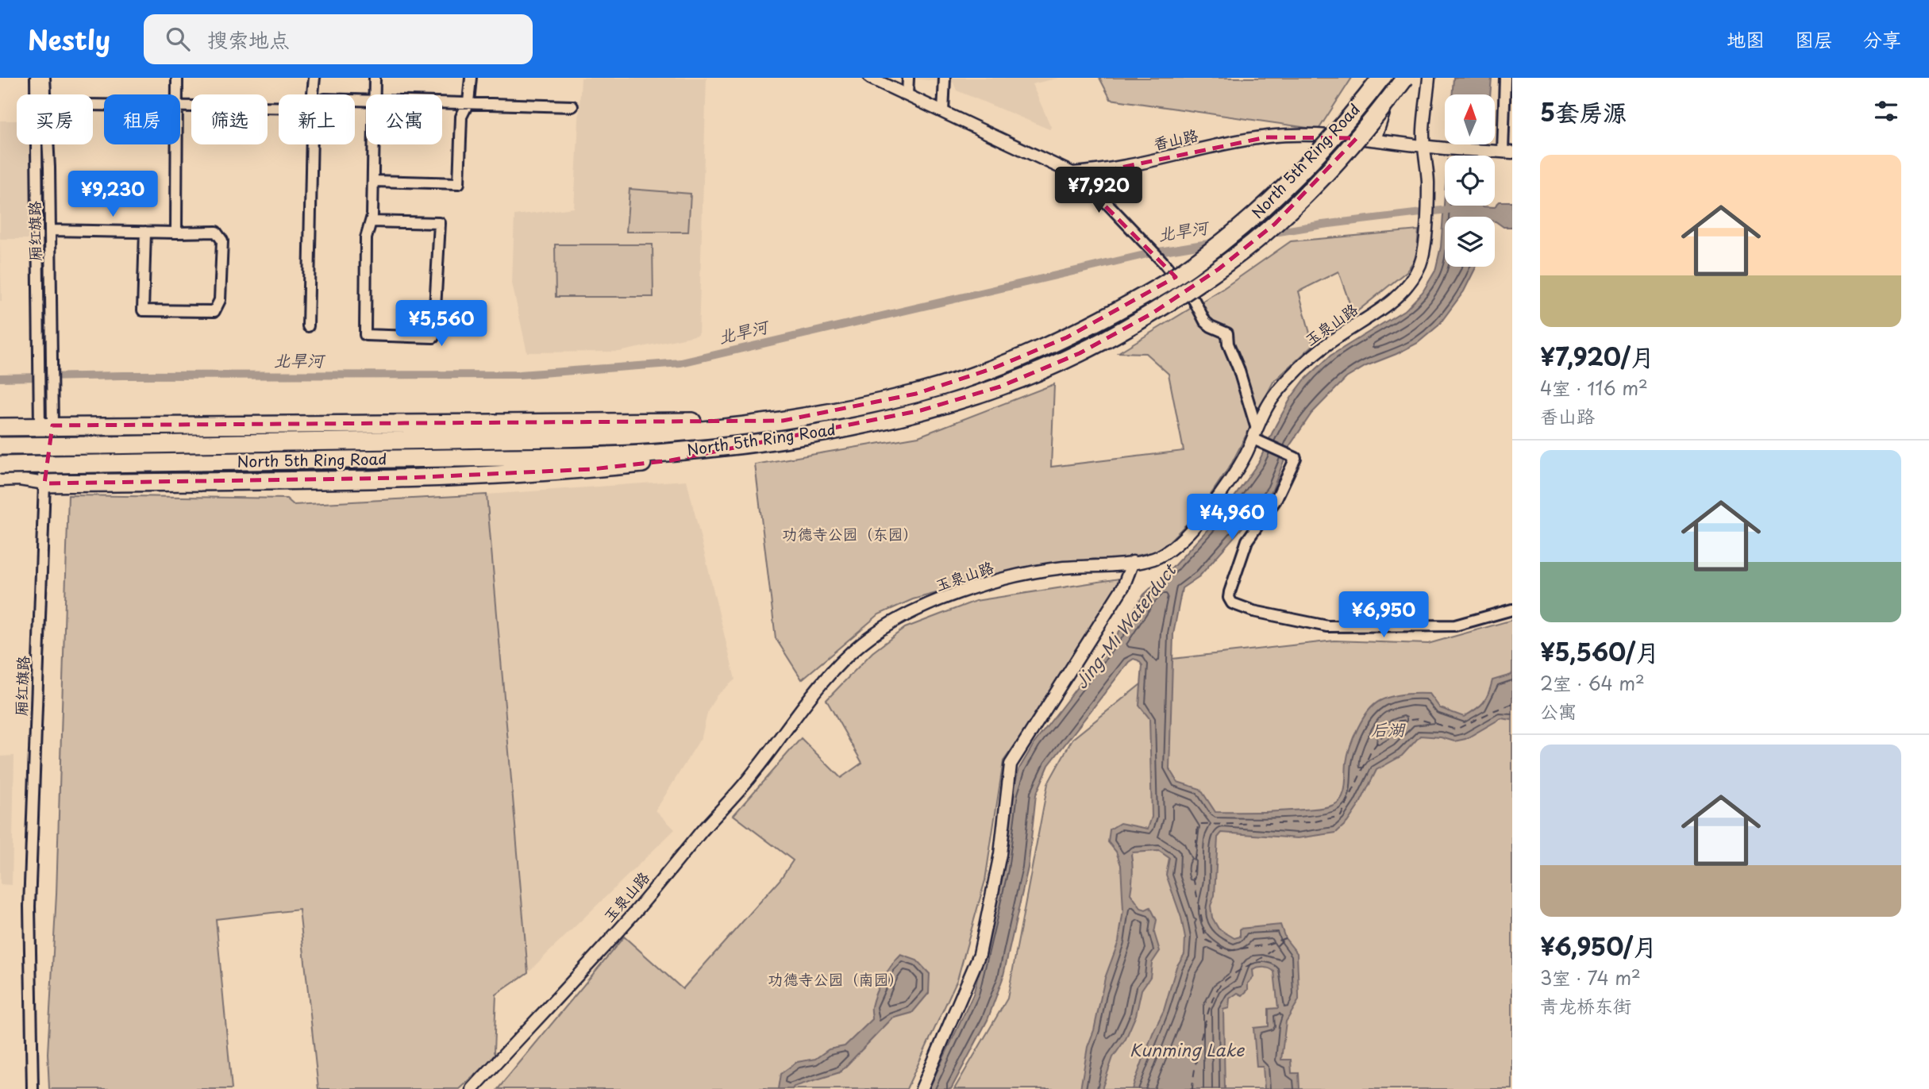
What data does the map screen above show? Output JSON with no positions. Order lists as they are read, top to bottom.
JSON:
{
  "streets": {
    "highway": ["North 5th Ring Road"],
    "street": ["香山路", "厢红旗路", "玉泉山路"]
  },
  "crossings": [
    ["香山路", "玉泉山路"]
  ],
  "water": [
    "北旱河",
    "Jing-Mi Waterduct",
    "后湖",
    "Kunming Lake"
  ],
  "parks": ["功德寺公园（东园）", "功德寺公园（南园）"],
  "north": "top",
  "page": {
    "header": "Nestly",
    "search": "搜索地点",
    "nav": ["地图", "图层", "分享"],
    "heading": "5套房源",
    "chip": [
      "买房",
      "租房",
      "筛选",
      "新上",
      "公寓"
    ],
    "list": [
      {
        "name": "¥7,920/月",
        "note": "4室 · 116 m² · 香山路"
      },
      {
        "name": "¥5,560/月",
        "note": "2室 · 64 m² · 公寓"
      },
      {
        "name": "¥6,950/月",
        "note": "3室 · 74 m² · 青龙桥东街"
      }
    ],
    "price": [
      "¥7,920",
      "¥9,230",
      "¥5,560",
      "¥4,960",
      "¥6,950"
    ]
  }
}
